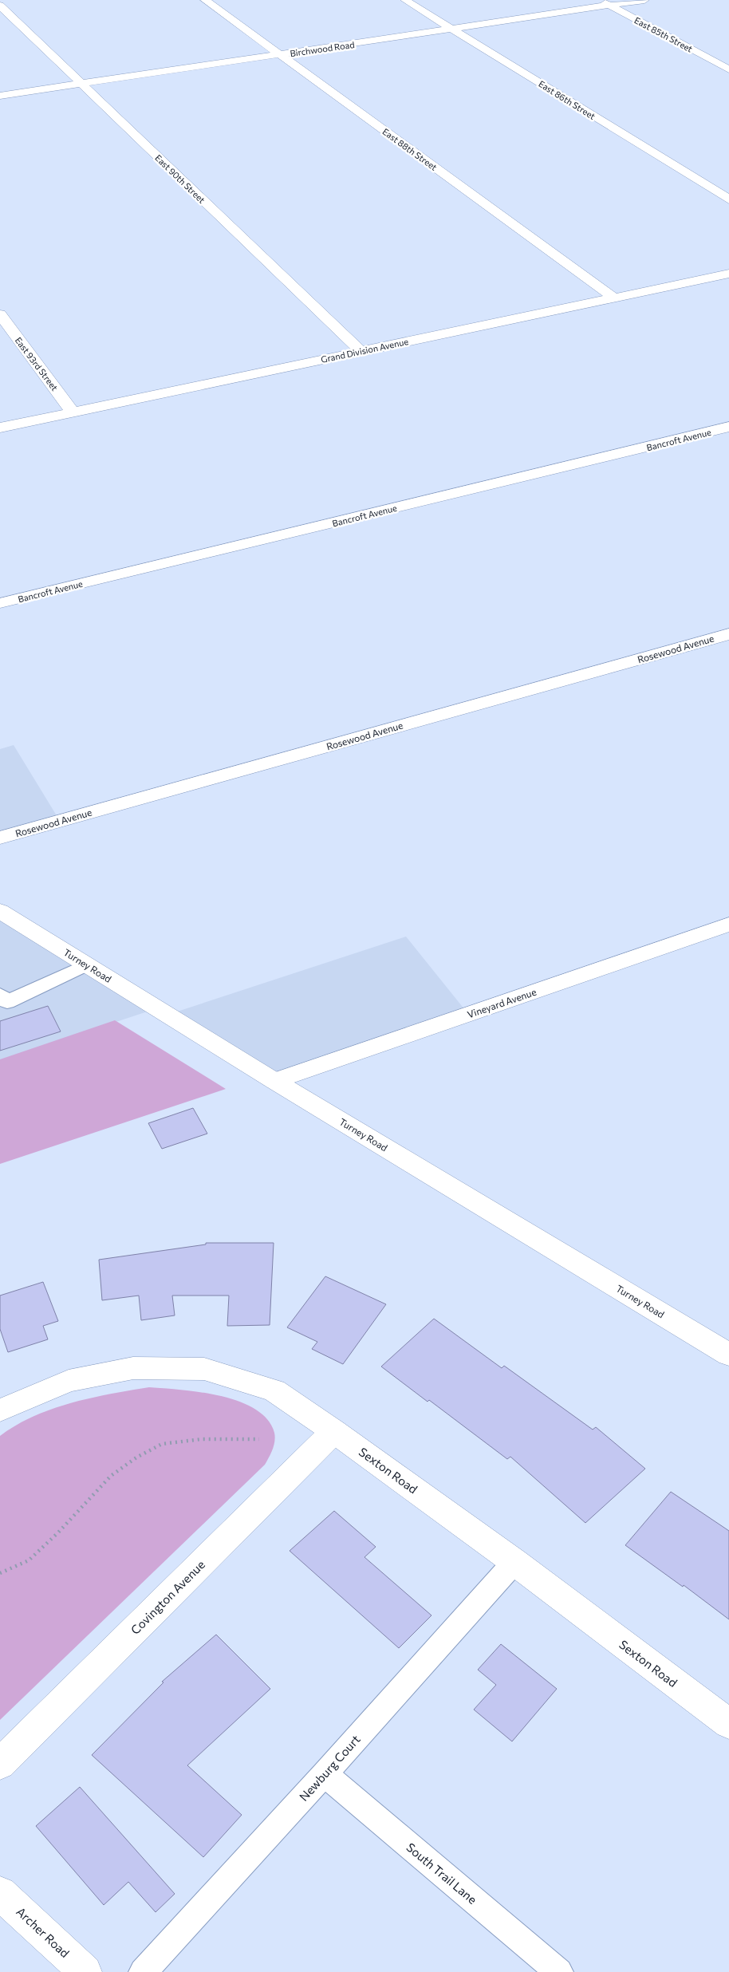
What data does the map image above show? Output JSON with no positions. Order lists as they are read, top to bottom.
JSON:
{
  "streets": {
    "street": [
      "East 85th Street",
      "Birchwood Road",
      "East 86th Street",
      "East 88th Street",
      "East 90th Street",
      "Grand Division Avenue",
      "East 93rd Street",
      "Bancroft Avenue",
      "Rosewood Avenue",
      "Turney Road",
      "Vineyard Avenue",
      "Sexton Road",
      "Covington Avenue",
      "Archer Road"
    ],
    "lane": ["Newburg Court", "South Trail Lane"]
  },
  "crossings": [
    ["East 85th Street", "Birchwood Road"],
    ["Birchwood Road", "East 86th Street"],
    ["Birchwood Road", "East 88th Street"],
    ["Birchwood Road", "East 90th Street"],
    ["East 88th Street", "Grand Division Avenue"],
    ["East 90th Street", "Grand Division Avenue"],
    ["Grand Division Avenue", "East 93rd Street"],
    ["Turney Road", "Vineyard Avenue"],
    ["Sexton Road", "Covington Avenue"],
    ["Sexton Road", "Newburg Court"],
    ["Newburg Court", "South Trail Lane"]
  ]
}
